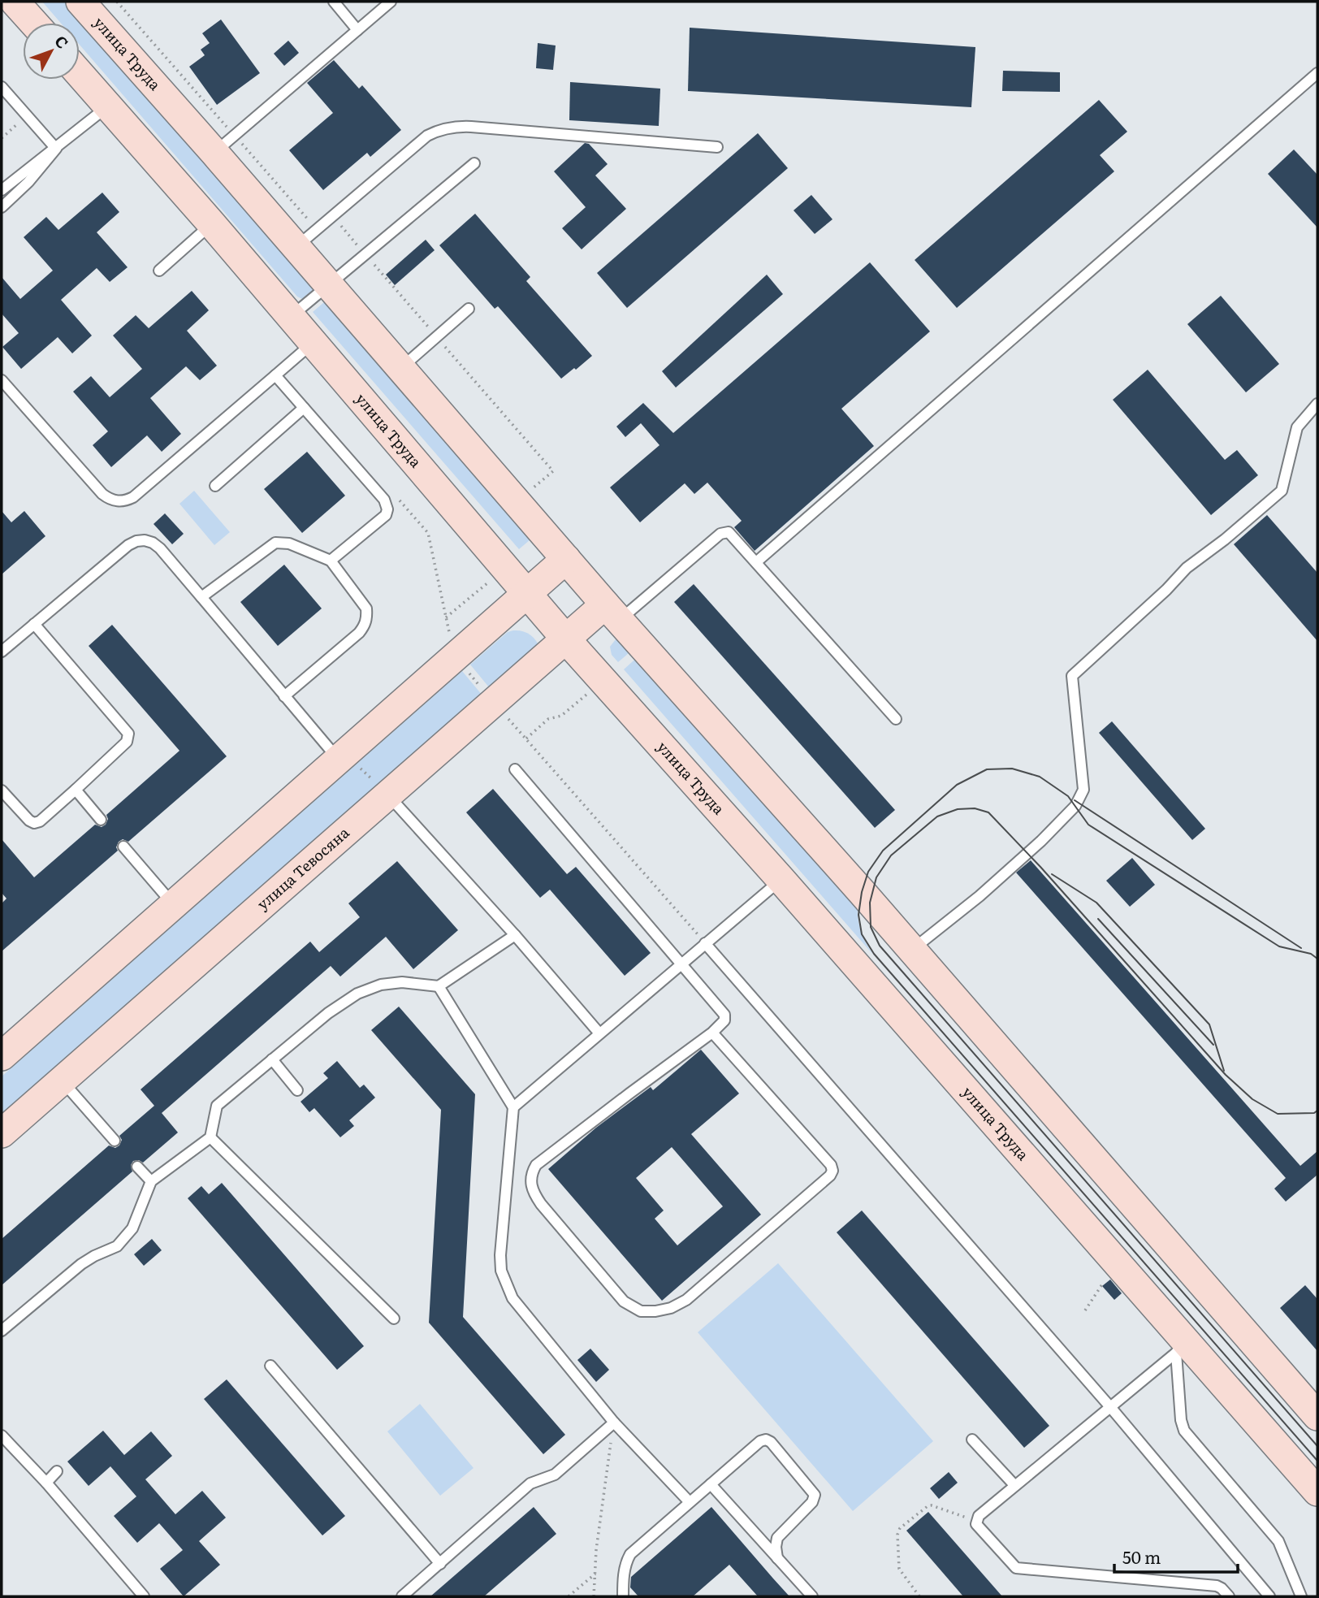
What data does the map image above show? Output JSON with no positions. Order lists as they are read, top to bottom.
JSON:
{
  "streets": {
    "main road": ["улица Труда", "улица Тевосяна"]
  },
  "crossings": [
    ["улица Труда", "улица Тевосяна"]
  ],
  "scale_bar": "50 m",
  "north": "top right"
}
